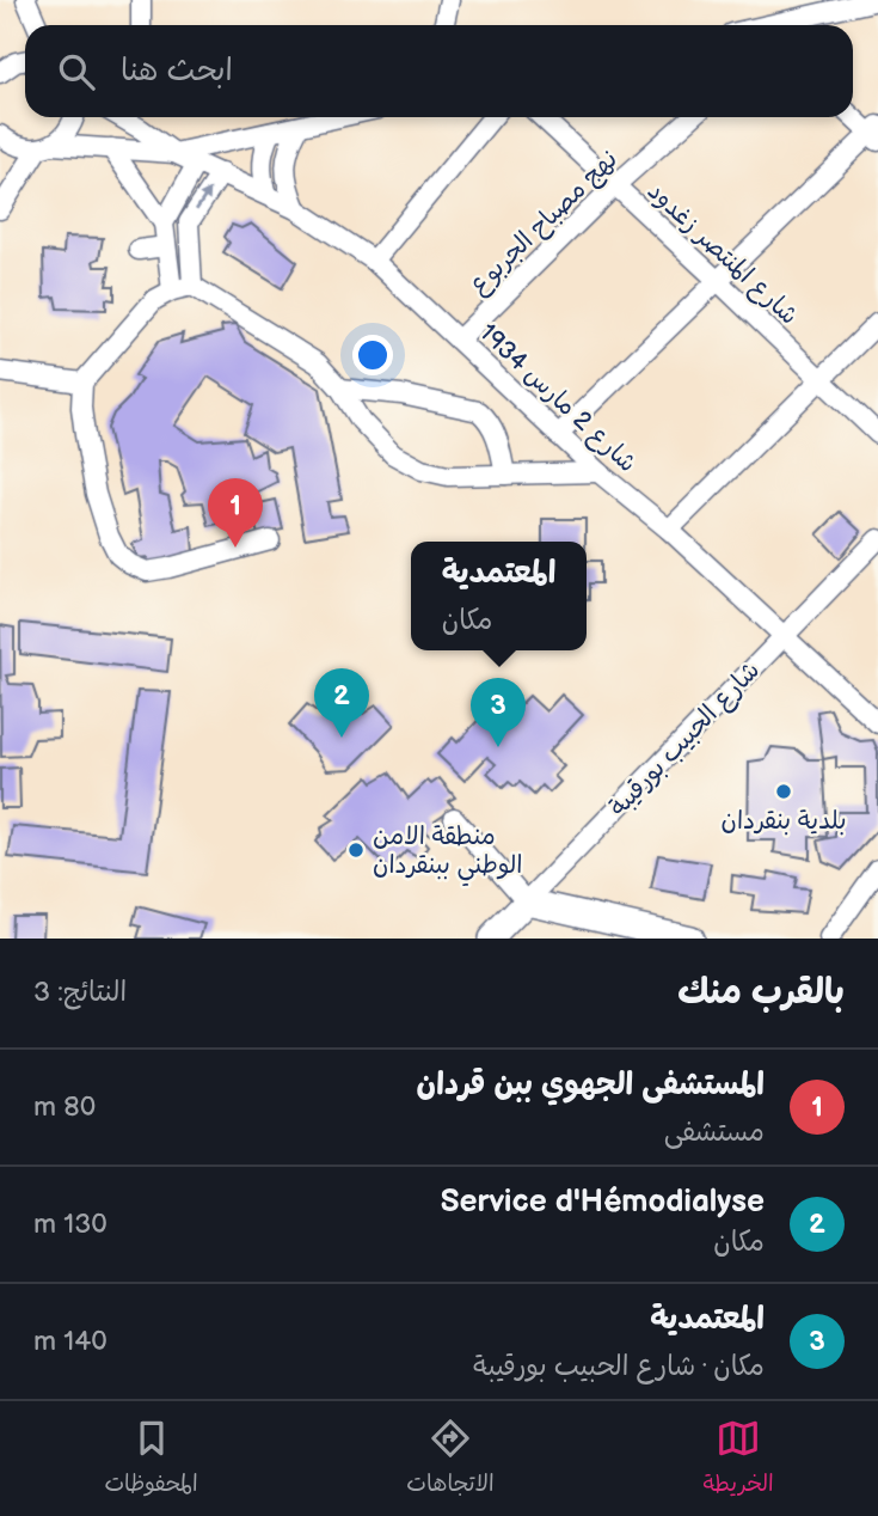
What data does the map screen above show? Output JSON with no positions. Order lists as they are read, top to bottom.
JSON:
{
  "streets": {
    "main road": ["شارع الحبيب بورقيبة"],
    "street": ["نهج مصباح الجربوع", "شارع المنتصر زغدود", "شارع 2 مارس 1934"]
  },
  "crossings": [
    ["نهج مصباح الجربوع", "شارع المنتصر زغدود"],
    ["نهج مصباح الجربوع", "شارع 2 مارس 1934"],
    ["شارع 2 مارس 1934", "شارع الحبيب بورقيبة"]
  ],
  "places": ["بلدية بنقردان", "منطقة الامن الوطني ببنقردان"],
  "page": {
    "search": "ابحث هنا",
    "pins": ["1", "2", "3"],
    "popup": ["المعتمدية", "مكان"],
    "heading": ["بالقرب منك", "النتائج: 3"],
    "list": [
      {
        "mark": "1",
        "name": "المستشفى الجهوي ببن قردان",
        "note": "مستشفى",
        "value": "80 m"
      },
      {
        "mark": "2",
        "name": "Service d'Hémodialyse",
        "note": "مكان",
        "value": "130 m"
      },
      {
        "mark": "3",
        "name": "المعتمدية",
        "note": "مكان · شارع الحبيب بورقيبة",
        "value": "140 m"
      }
    ],
    "nav": ["الخريطة", "الاتجاهات", "المحفوظات"]
  }
}
